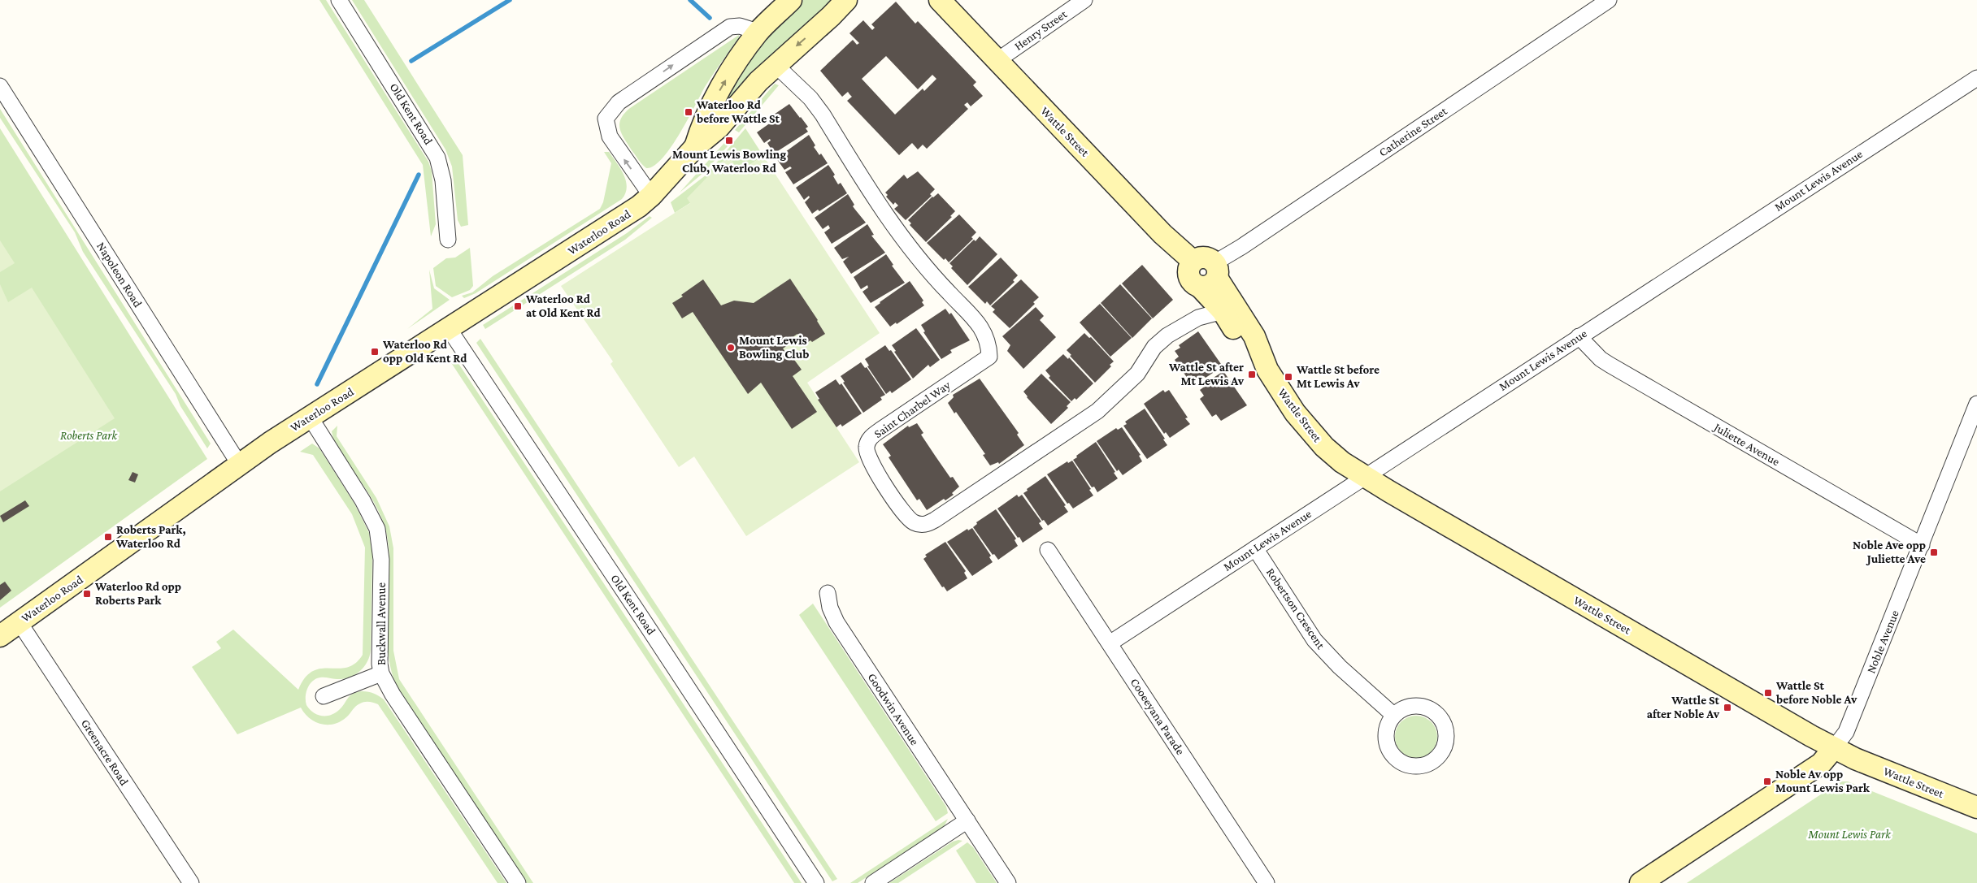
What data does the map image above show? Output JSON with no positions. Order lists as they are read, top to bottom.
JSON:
{
  "streets": {
    "main road": ["Wattle Street", "Waterloo Road", "Noble Avenue"],
    "street": [
      "Henry Street",
      "Old Kent Road",
      "Catherine Street",
      "Mount Lewis Avenue",
      "Napoleon Road",
      "Saint Charbel Way",
      "Juliette Avenue",
      "Robertson Crescent",
      "Buckwall Avenue",
      "Goodwin Avenue",
      "Cooeeyana Parade",
      "Greenacre Road"
    ]
  },
  "crossings": [
    ["Henry Street", "Wattle Street"],
    ["Old Kent Road", "Waterloo Road"],
    ["Wattle Street", "Catherine Street"],
    ["Wattle Street", "Mount Lewis Avenue"],
    ["Wattle Street", "Saint Charbel Way"],
    ["Wattle Street", "Noble Avenue"],
    ["Mount Lewis Avenue", "Juliette Avenue"],
    ["Mount Lewis Avenue", "Robertson Crescent"],
    ["Mount Lewis Avenue", "Cooeeyana Parade"],
    ["Waterloo Road", "Napoleon Road"],
    ["Waterloo Road", "Saint Charbel Way"],
    ["Waterloo Road", "Buckwall Avenue"],
    ["Waterloo Road", "Greenacre Road"],
    ["Juliette Avenue", "Noble Avenue"]
  ],
  "parks": ["Roberts Park", "Mount Lewis Park"],
  "places": {
    "transit": [
      "Waterloo Rd before Wattle St",
      "Mount Lewis Bowling Club, Waterloo Rd",
      "Waterloo Rd at Old Kent Rd",
      "Waterloo Rd opp Old Kent Rd",
      "Wattle St after Mt Lewis Av",
      "Wattle St before Mt Lewis Av",
      "Roberts Park, Waterloo Rd",
      "Noble Ave opp Juliette Ave",
      "Waterloo Rd opp Roberts Park",
      "Wattle St before Noble Av",
      "Wattle St after Noble Av",
      "Noble Av opp Mount Lewis Park"
    ],
    "other": ["Mount Lewis Bowling Club"]
  }
}
